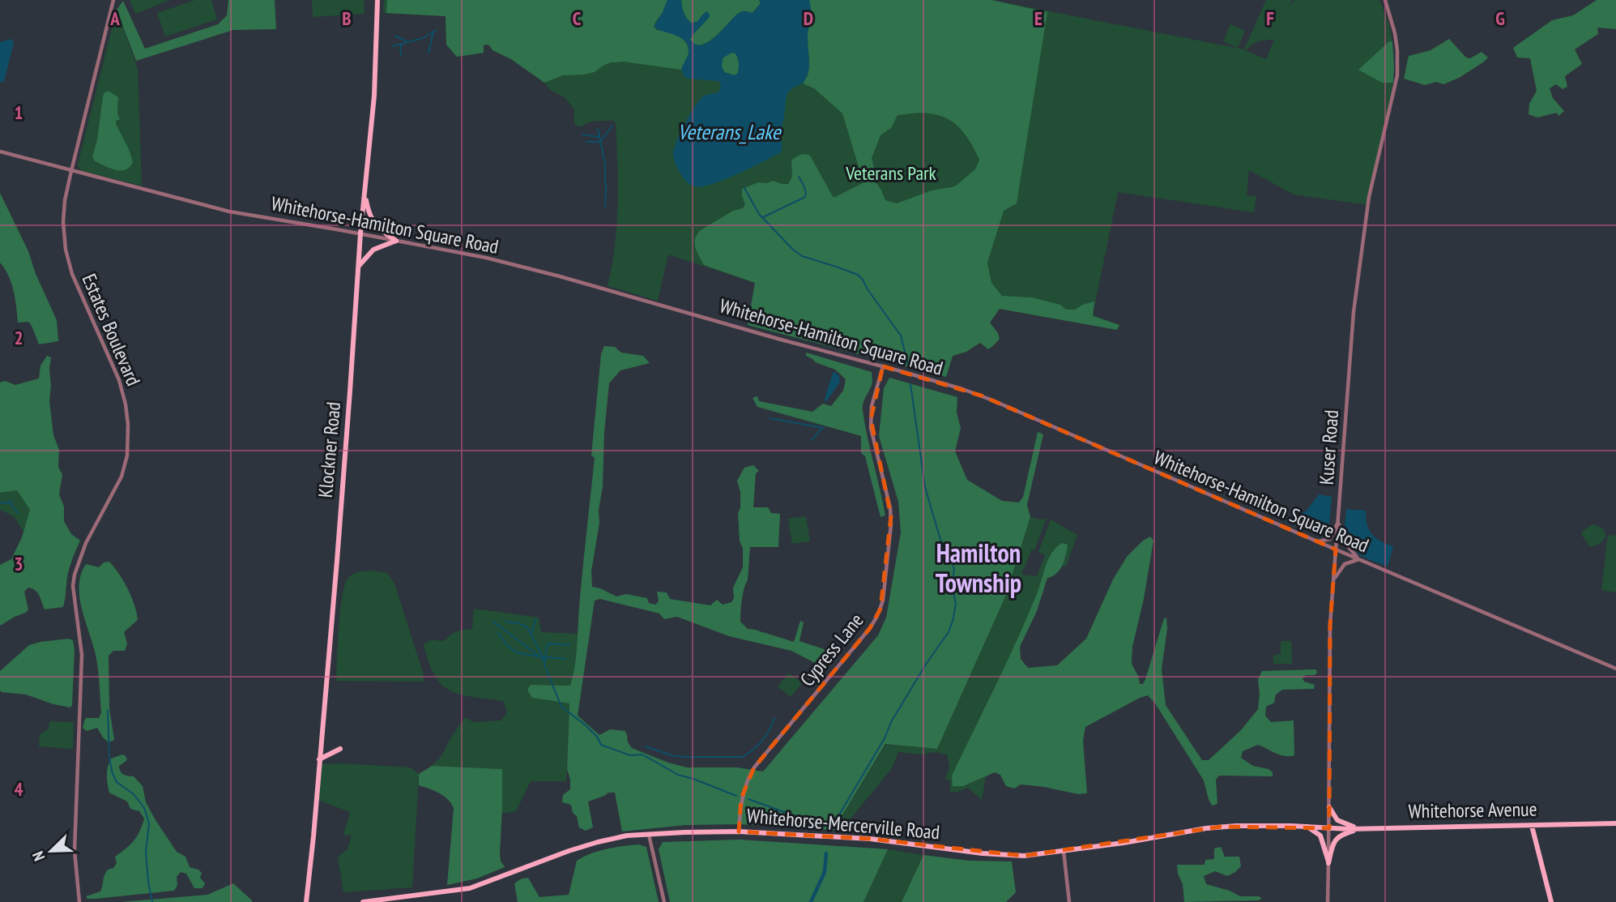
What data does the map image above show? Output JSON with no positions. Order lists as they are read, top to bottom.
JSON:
{
  "streets": {
    "main road": ["Klockner Road", "Whitehorse Avenue", "Whitehorse-Mercerville Road"],
    "street": [
      "Whitehorse-Hamilton Square Road",
      "Estates Boulevard",
      "Kuser Road",
      "Cypress Lane"
    ]
  },
  "crossings": [
    ["Whitehorse-Hamilton Square Road", "Estates Boulevard"],
    ["Whitehorse-Hamilton Square Road", "Kuser Road"],
    ["Whitehorse-Hamilton Square Road", "Klockner Road"],
    ["Whitehorse-Hamilton Square Road", "Cypress Lane"],
    ["Kuser Road", "Whitehorse Avenue"],
    ["Kuser Road", "Whitehorse-Mercerville Road"],
    ["Cypress Lane", "Whitehorse-Mercerville Road"],
    ["Whitehorse Avenue", "Whitehorse-Mercerville Road"]
  ],
  "districts": ["Hamilton Township"],
  "water": ["Veterans_Lake"],
  "parks": ["Veterans Park"],
  "north": "bottom left",
  "grid": {
    "columns": [
      "A",
      "B",
      "C",
      "D",
      "E",
      "F",
      "G"
    ],
    "rows": [
      "1",
      "2",
      "3",
      "4"
    ]
  }
}
